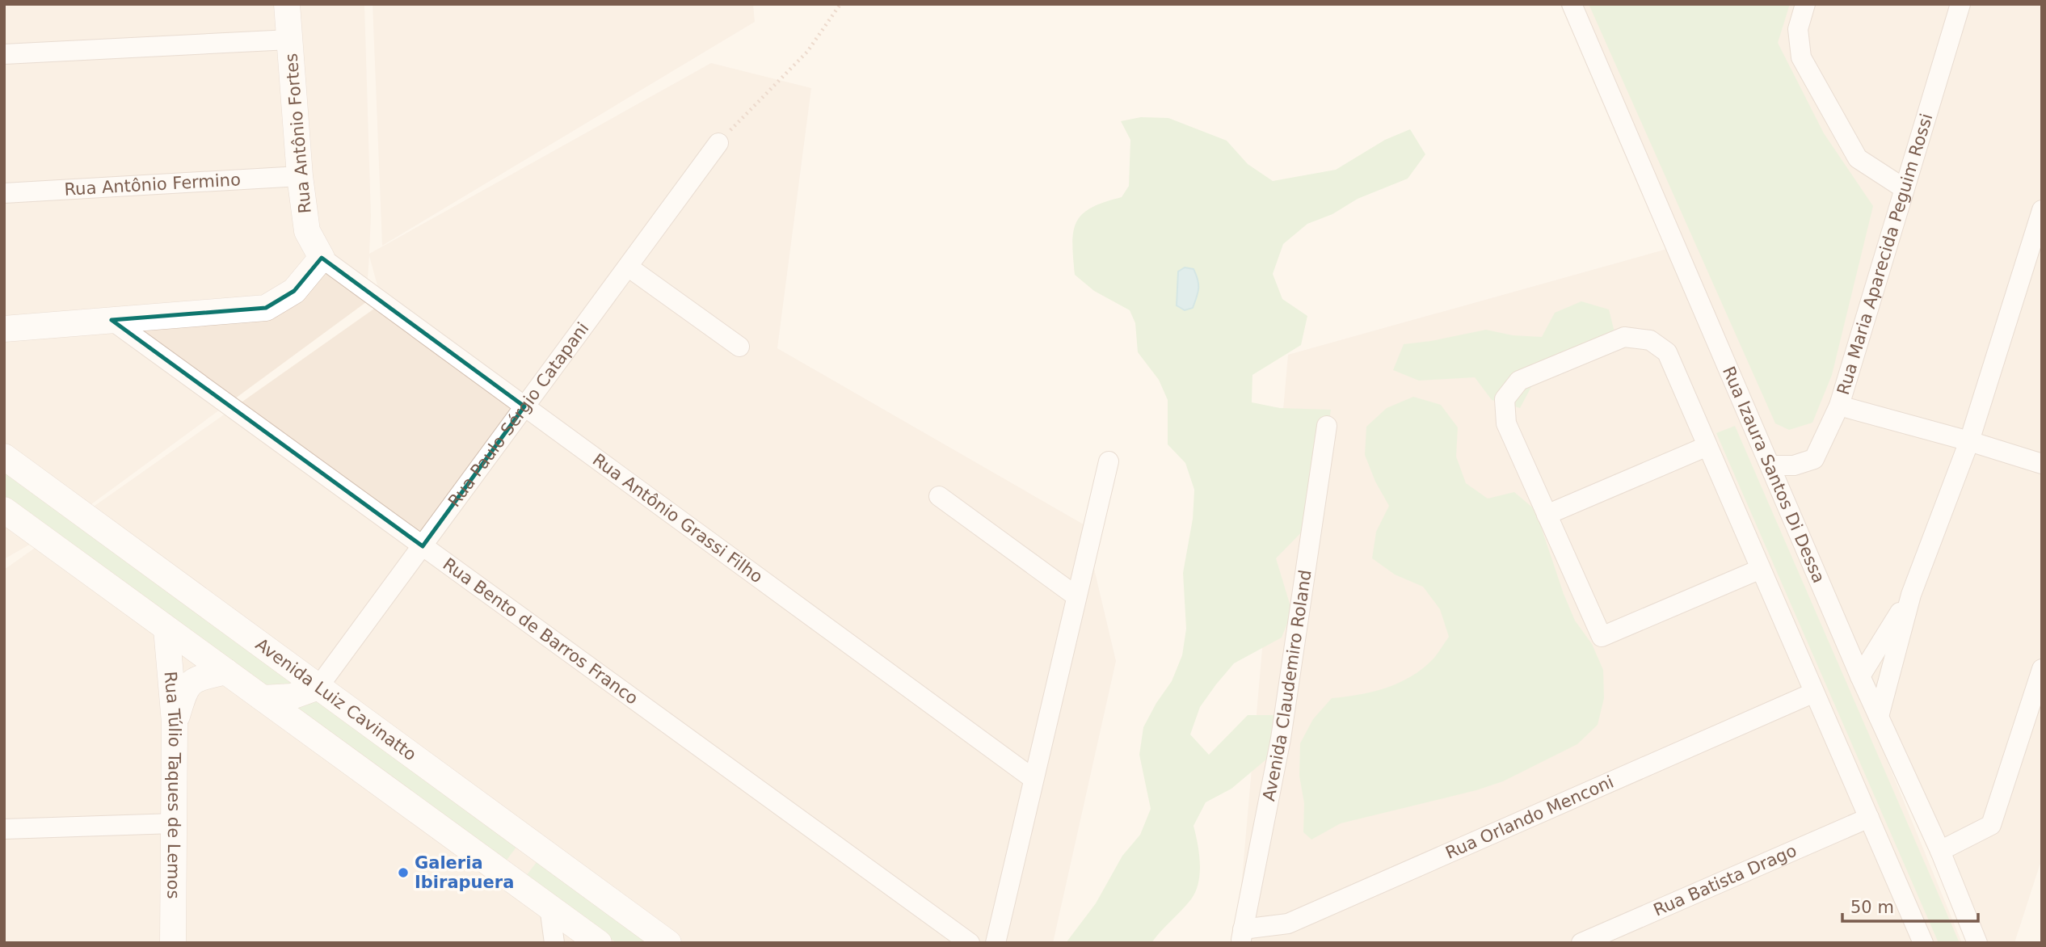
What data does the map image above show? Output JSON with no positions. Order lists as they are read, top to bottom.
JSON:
{
  "streets": {
    "street": [
      "Rua Antônio Fortes",
      "Rua Antônio Fermino",
      "Rua Maria Aparecida Peguim Rossi",
      "Rua Paulo Sérgio Catapani",
      "Rua Izaura Santos Di Dessa",
      "Rua Antônio Grassi Filho",
      "Rua Bento de Barros Franco",
      "Avenida Claudemiro Roland",
      "Avenida Luiz Cavinatto",
      "Rua Túlio Taques de Lemos",
      "Rua Orlando Menconi",
      "Rua Batista Drago"
    ]
  },
  "crossings": [
    ["Rua Antônio Fortes", "Rua Antônio Fermino"],
    ["Rua Antônio Fortes", "Rua Antônio Grassi Filho"],
    ["Rua Maria Aparecida Peguim Rossi", "Rua Izaura Santos Di Dessa"],
    ["Rua Paulo Sérgio Catapani", "Rua Antônio Grassi Filho"],
    ["Rua Paulo Sérgio Catapani", "Rua Bento de Barros Franco"],
    ["Rua Paulo Sérgio Catapani", "Avenida Luiz Cavinatto"],
    ["Avenida Claudemiro Roland", "Rua Orlando Menconi"]
  ],
  "places": ["Galeria Ibirapuera"],
  "scale_bar": "50 m"
}
